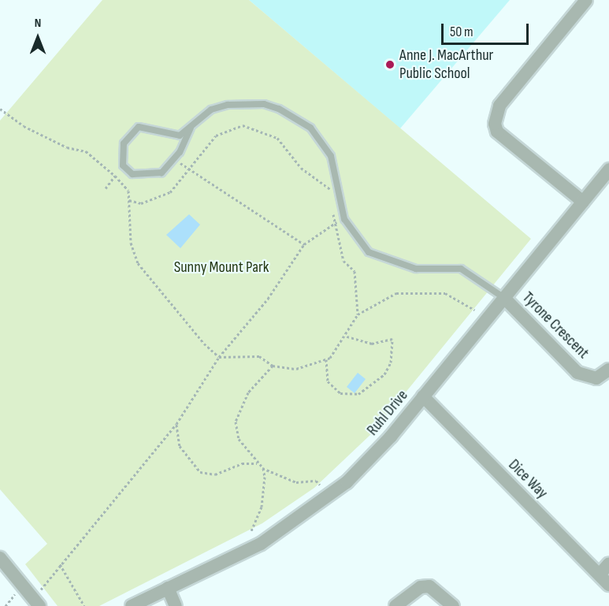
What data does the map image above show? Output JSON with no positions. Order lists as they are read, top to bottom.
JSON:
{
  "streets": {
    "street": ["Tyrone Crescent", "Ruhl Drive", "Dice Way"]
  },
  "crossings": [
    ["Tyrone Crescent", "Ruhl Drive"],
    ["Ruhl Drive", "Dice Way"]
  ],
  "parks": ["Sunny Mount Park"],
  "places": ["Anne J. MacArthur Public School"],
  "scale_bar": "50 m",
  "north": "top"
}
